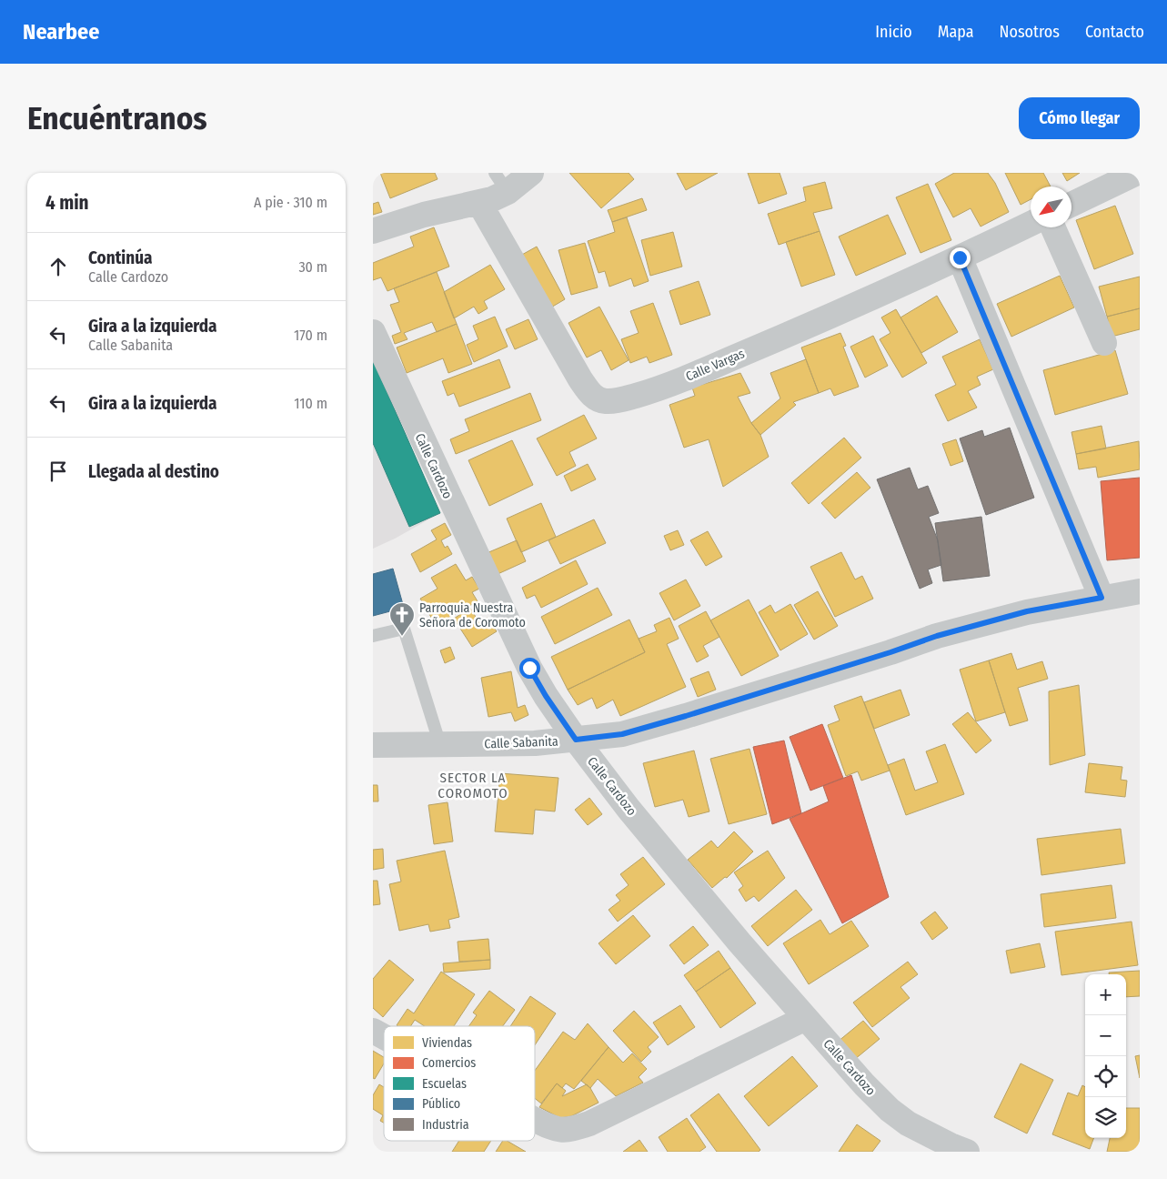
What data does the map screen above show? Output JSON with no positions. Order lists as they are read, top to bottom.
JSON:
{
  "streets": {
    "street": ["Calle Vargas", "Calle Cardozo", "Calle Sabanita"]
  },
  "crossings": [
    ["Calle Cardozo", "Calle Sabanita"]
  ],
  "districts": ["SECTOR LA COROMOTO"],
  "places": {
    "church": ["Parroquia Nuestra Señora de Coromoto"]
  },
  "legend": [
    "Viviendas",
    "Comercios",
    "Escuelas",
    "Público",
    "Industria"
  ],
  "north": "bottom left",
  "page": {
    "header": "Nearbee",
    "nav": [
      "Inicio",
      "Mapa",
      "Nosotros",
      "Contacto"
    ],
    "buttons": "Cómo llegar",
    "title": "Encuéntranos",
    "heading": ["4 min", "A pie · 310 m"],
    "list": [
      ["Continúa", "Calle Cardozo", "30 m"],
      ["Gira a la izquierda", "Calle Sabanita", "170 m"],
      ["Gira a la izquierda", "110 m"],
      "Llegada al destino"
    ],
    "map_buttons": ["+", "−"]
  }
}
